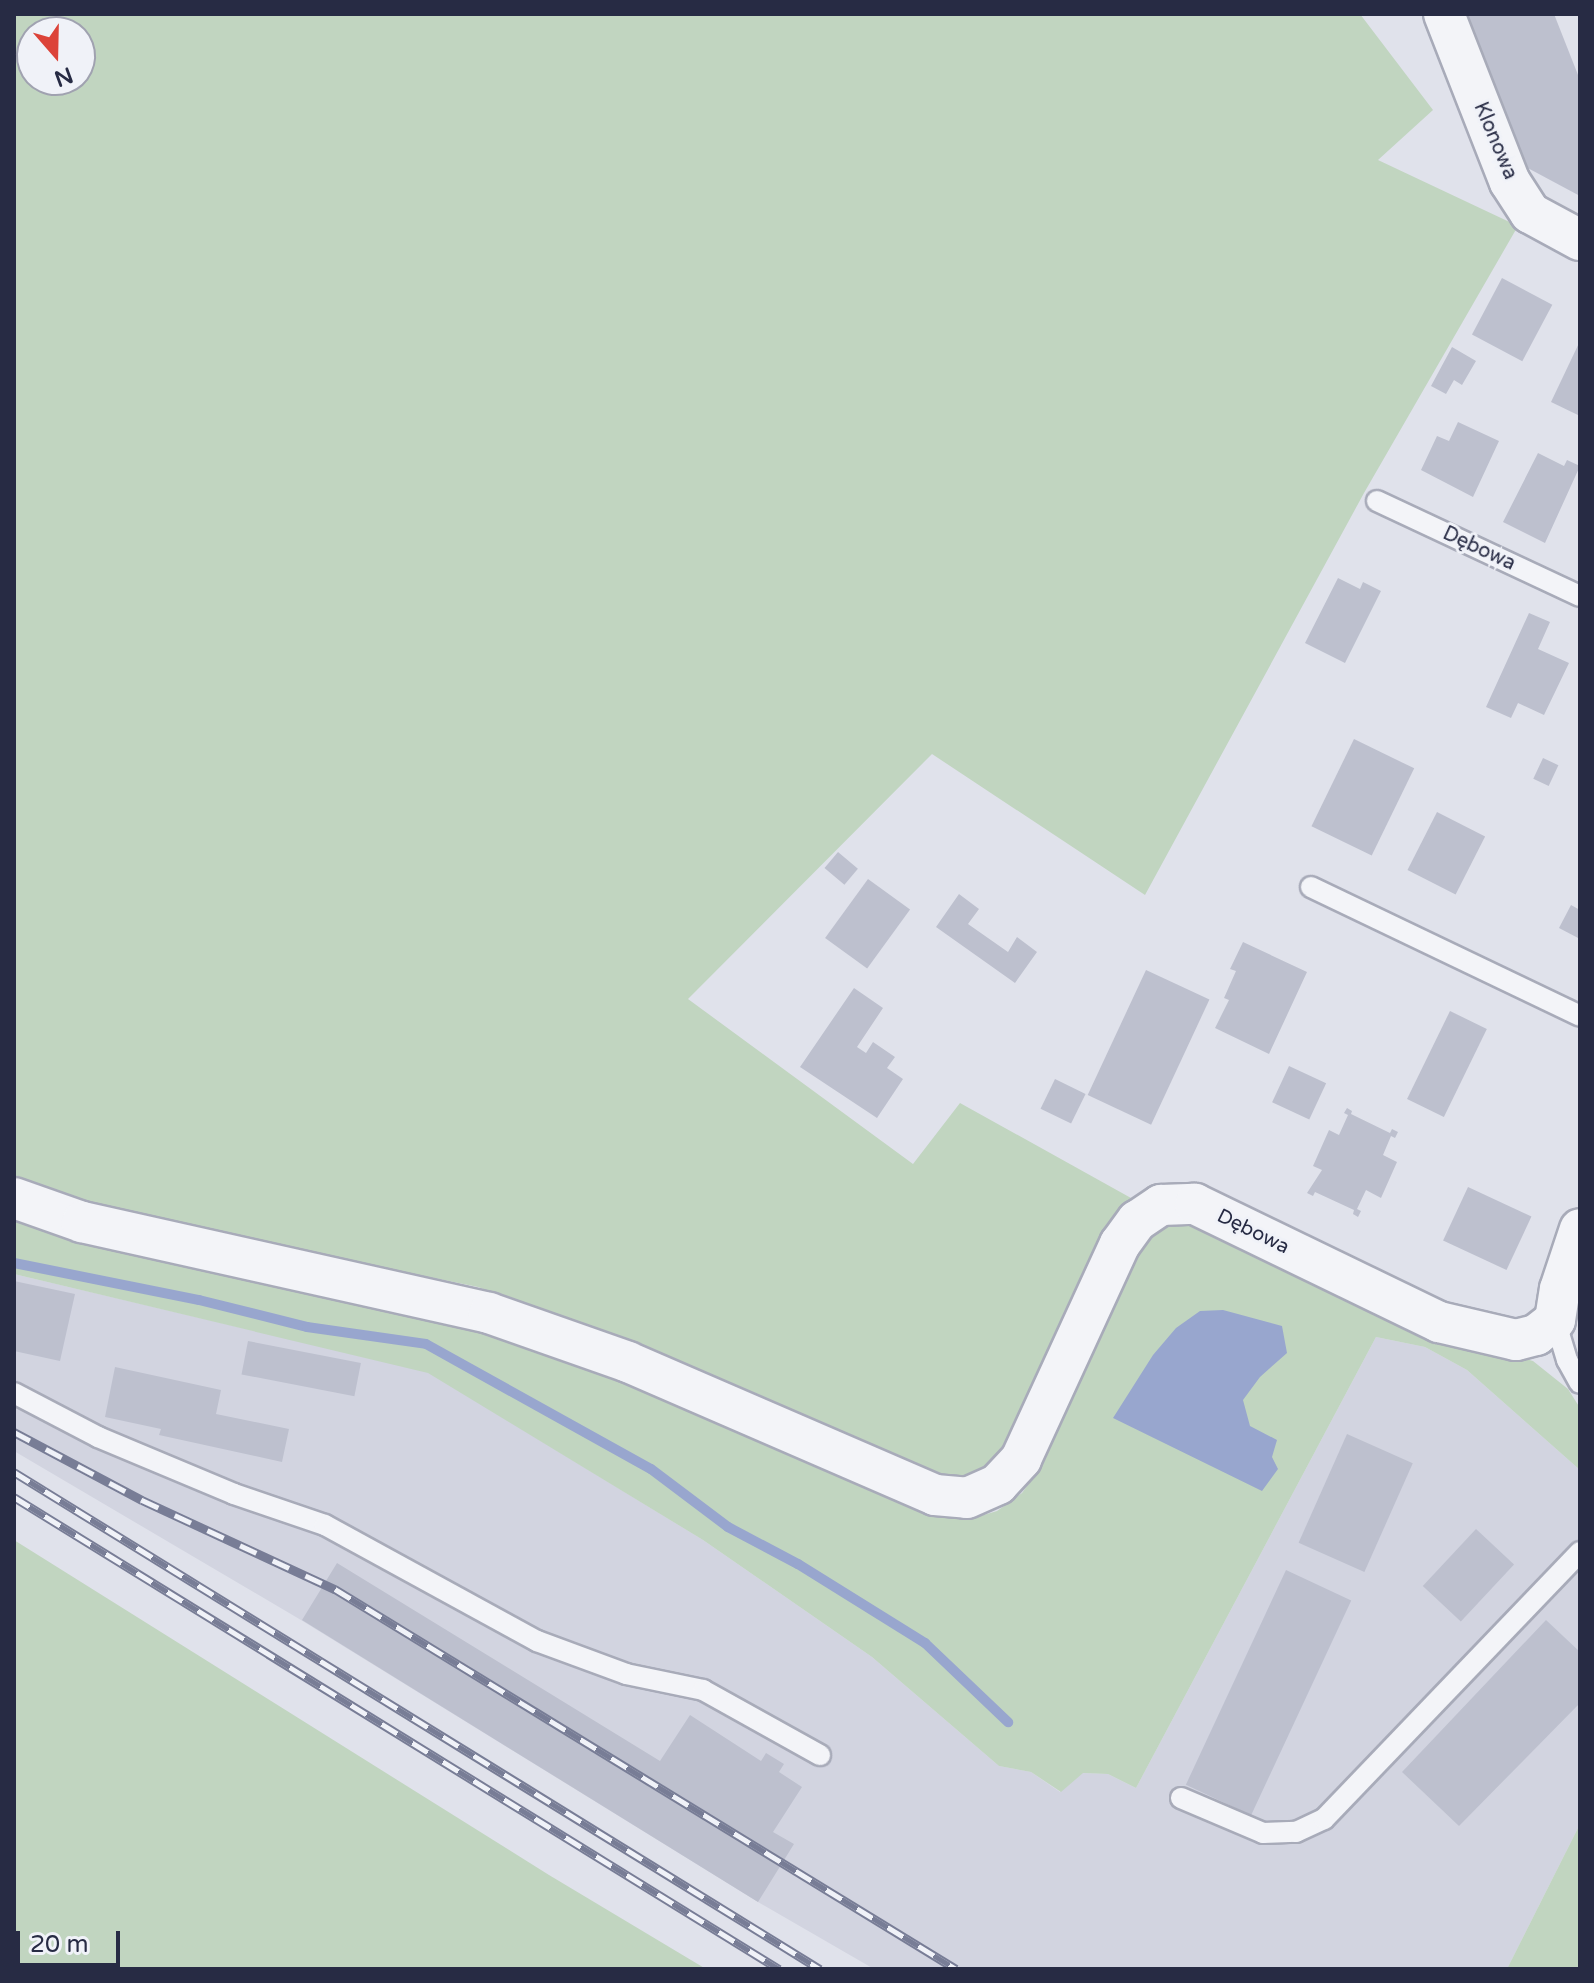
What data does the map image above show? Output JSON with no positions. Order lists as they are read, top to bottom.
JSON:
{
  "streets": {
    "street": ["Klonowa", "Dębowa"]
  },
  "scale_bar": "20 m",
  "north": "bottom"
}
